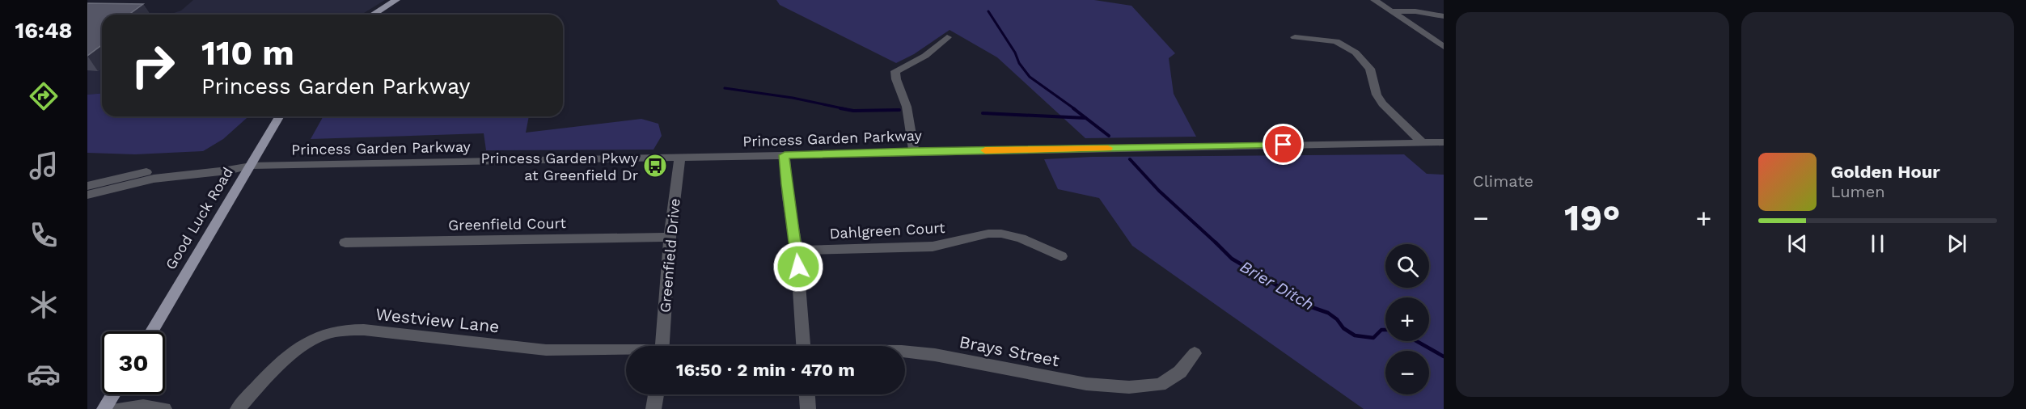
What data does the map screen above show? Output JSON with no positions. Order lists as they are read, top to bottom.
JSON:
{
  "streets": {
    "main road": ["Good Luck Road"],
    "street": [
      "Princess Garden Parkway",
      "Greenfield Court",
      "Dahlgreen Court",
      "Greenfield Drive",
      "Westview Lane",
      "Brays Street"
    ]
  },
  "crossings": [
    ["Princess Garden Parkway", "Good Luck Road"],
    ["Princess Garden Parkway", "Greenfield Drive"],
    ["Greenfield Court", "Greenfield Drive"]
  ],
  "water": ["Brier Ditch"],
  "places": {
    "bus stop": ["Princess Garden Pkwy at Greenfield Dr"]
  },
  "page": {
    "tabs": "16:48",
    "tile": "Climate",
    "turn": ["110 m", "Princess Garden Parkway"],
    "song": ["Golden Hour", "Lumen"],
    "heat": ["−", "19°", "+"],
    "map_buttons": ["+", "−"],
    "limit": "30",
    "trip": "16:50 · 2 min · 470 m"
  }
}
